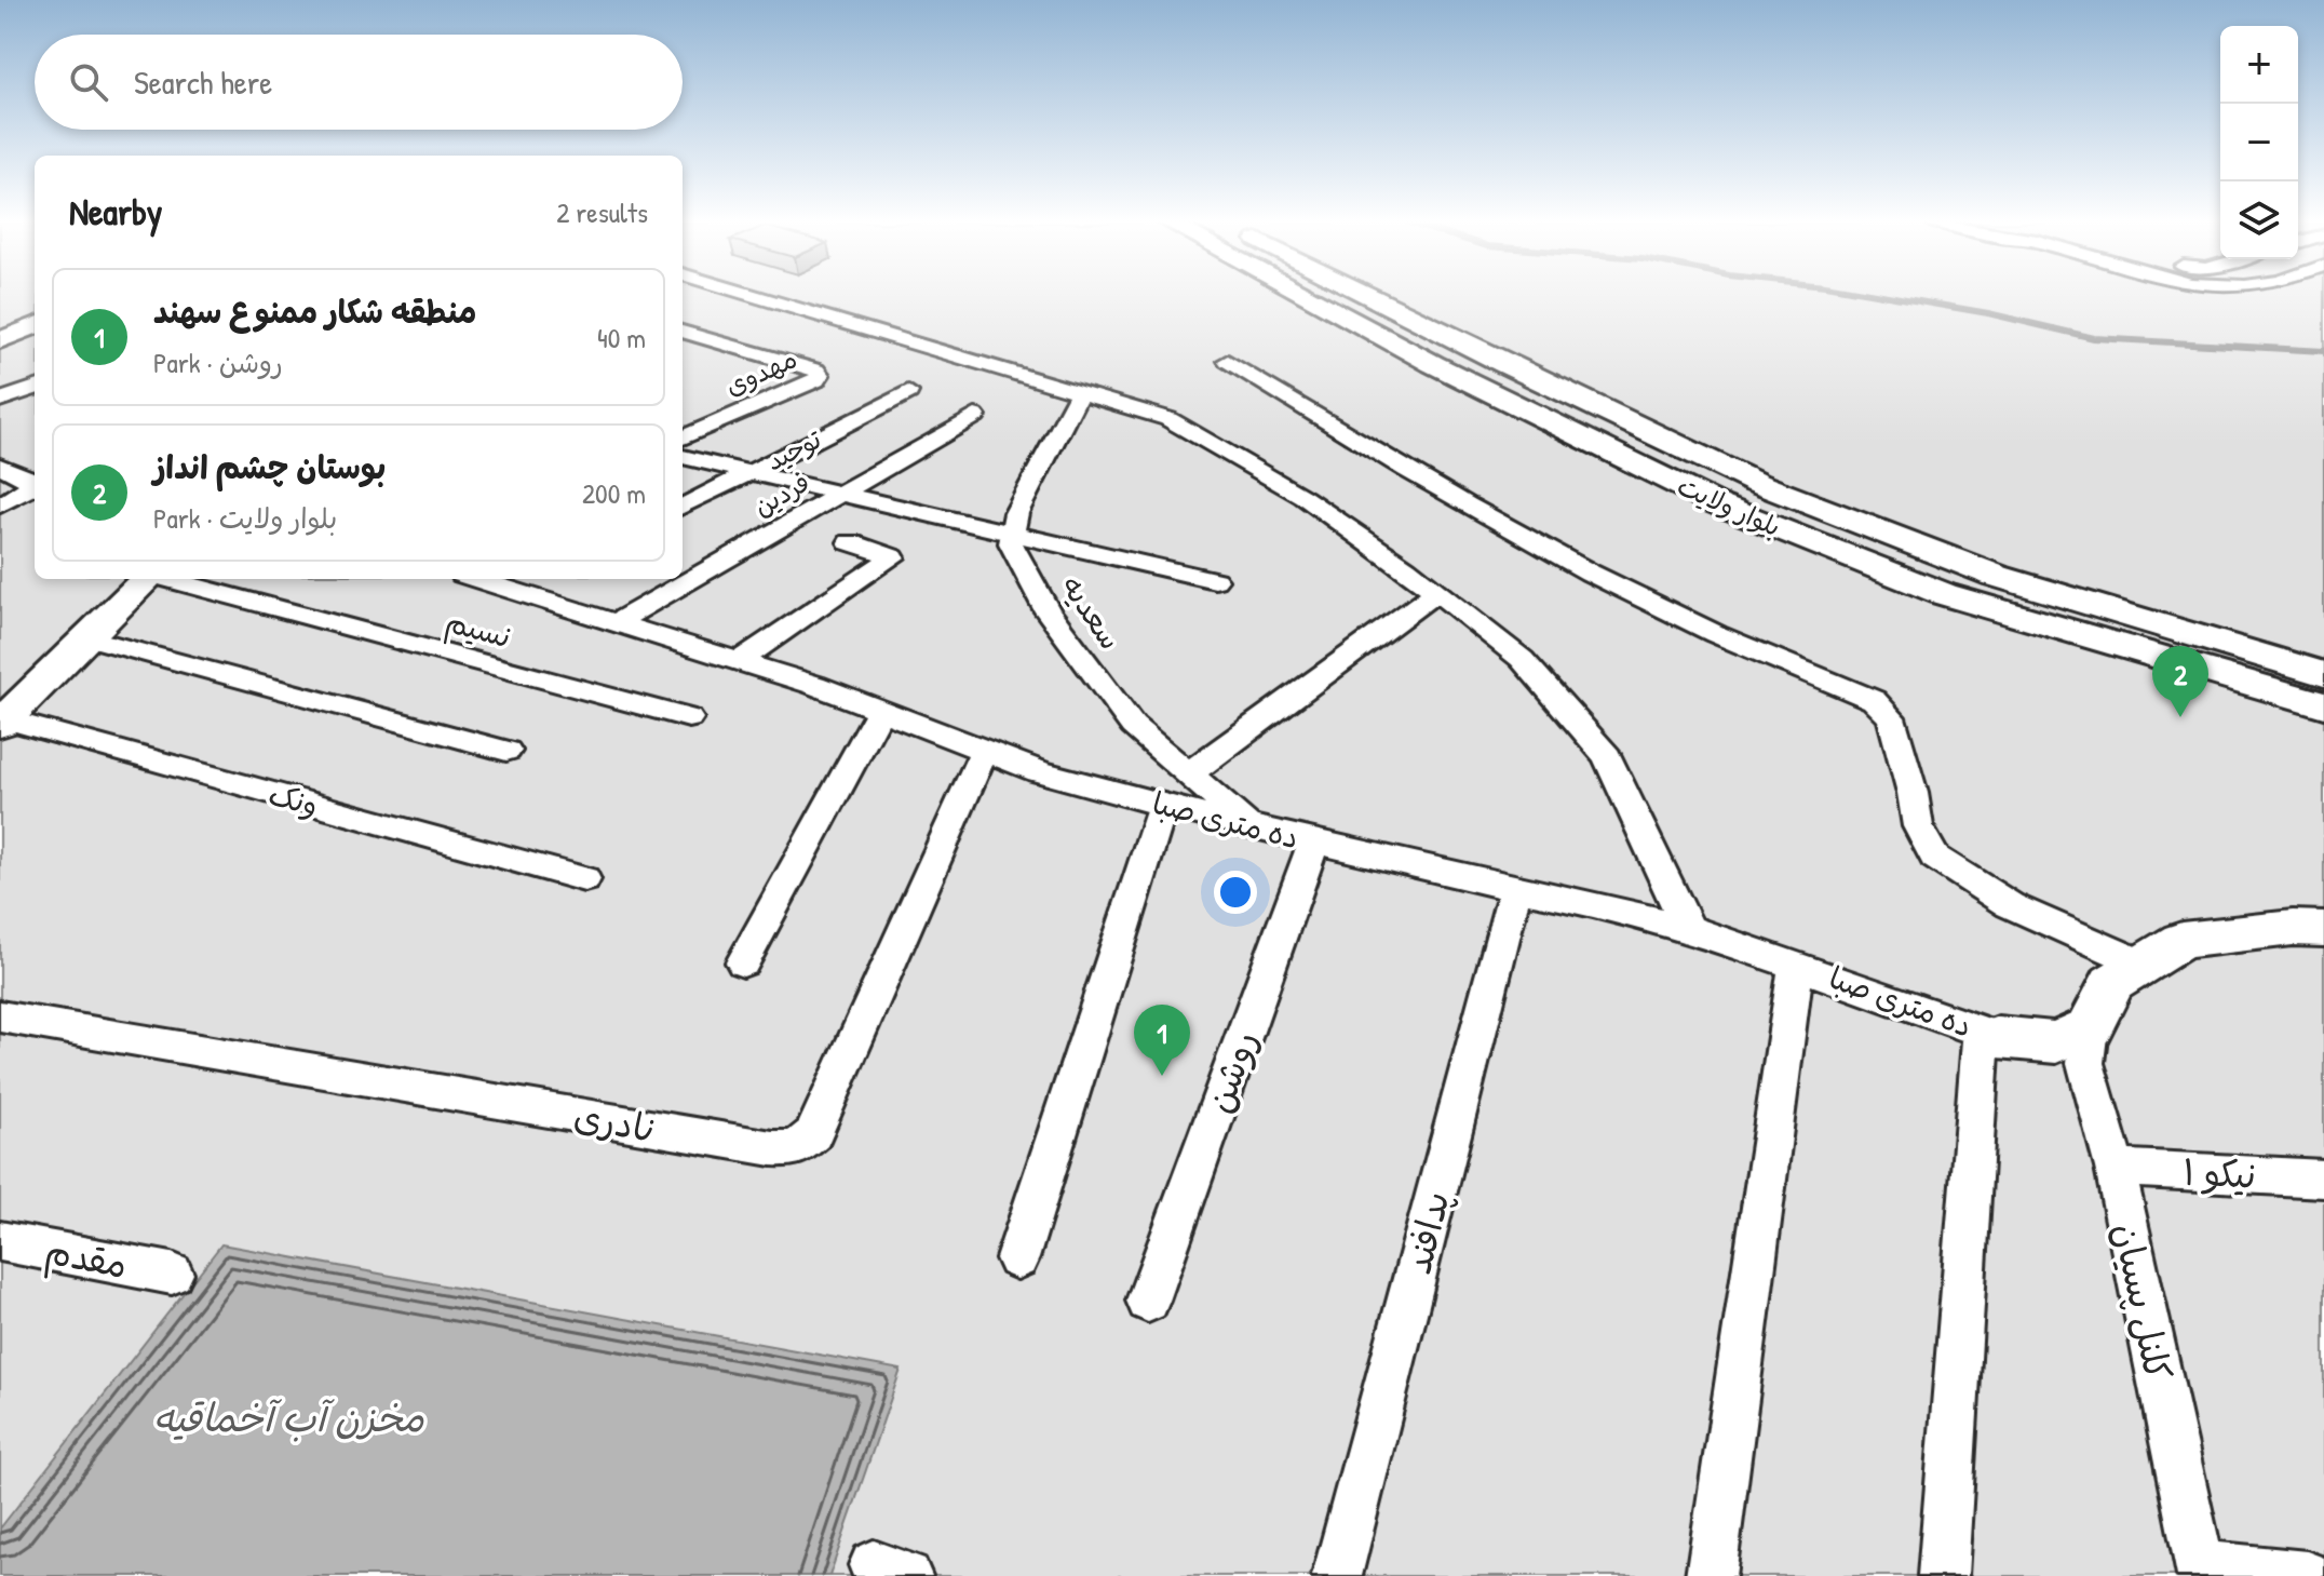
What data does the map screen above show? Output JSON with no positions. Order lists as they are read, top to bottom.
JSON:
{
  "streets": {
    "main road": ["بلوار ولایت"],
    "street": [
      "مهدوی",
      "توحید",
      "فردین",
      "سعدیه",
      "نسیم",
      "ونک",
      "ده متری صبا",
      "روشن",
      "نادری",
      "نیکو ۱",
      "پدافند",
      "مقدم",
      "کلنل پسیان"
    ]
  },
  "crossings": [
    ["فردین", "ده متری صبا"],
    ["سعدیه", "ده متری صبا"],
    ["ده متری صبا", "روشن"],
    ["ده متری صبا", "نادری"],
    ["ده متری صبا", "پدافند"],
    ["نیکو ۱", "کلنل پسیان"]
  ],
  "water": ["مخزن آب آخماقیه"],
  "page": {
    "map_buttons": ["+", "−"],
    "search": "Search here",
    "heading": ["Nearby", "2 results"],
    "list": [
      {
        "mark": "1",
        "name": "منطقه شکار ممنوع سهند",
        "note": "Park · روشن",
        "value": "40 m"
      },
      {
        "mark": "2",
        "name": "بوستان چشم انداز",
        "note": "Park · بلوار ولایت",
        "value": "200 m"
      }
    ],
    "pins": ["2", "1"]
  }
}
